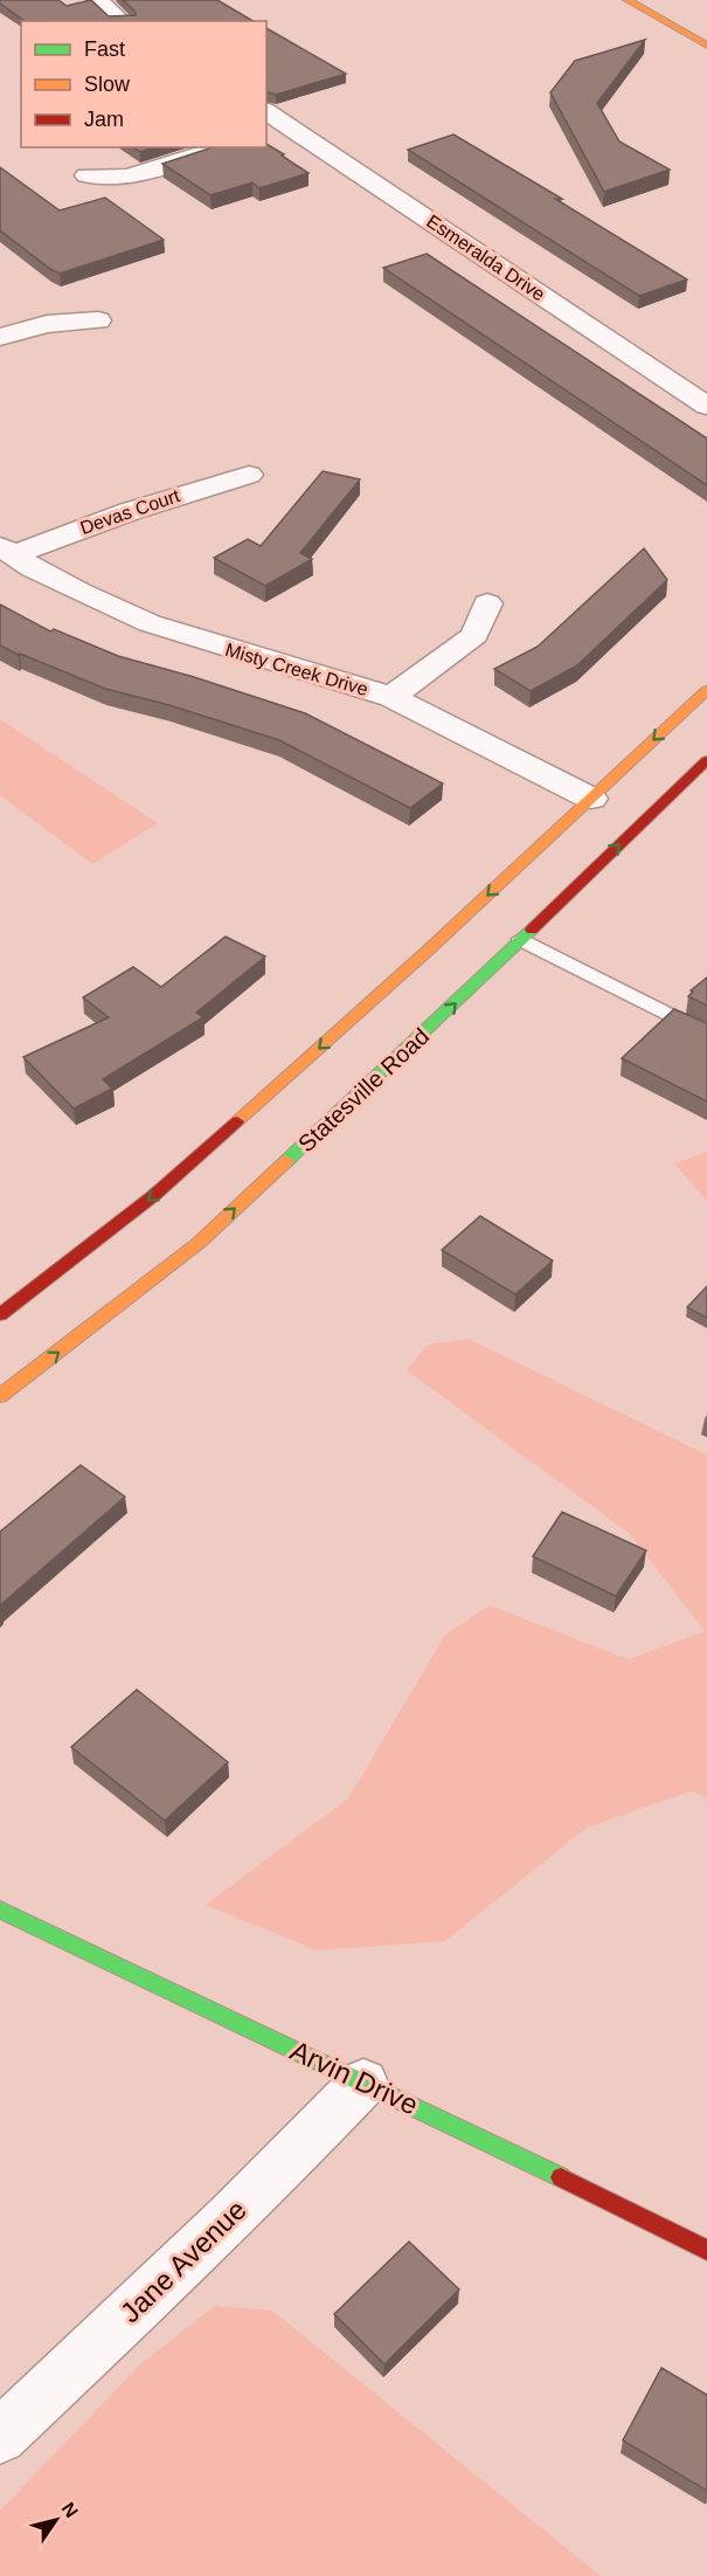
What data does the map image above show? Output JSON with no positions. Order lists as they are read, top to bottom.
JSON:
{
  "streets": {
    "main road": ["Statesville Road", "Arvin Drive"],
    "street": [
      "Esmeralda Drive",
      "Devas Court",
      "Misty Creek Drive",
      "Jane Avenue"
    ]
  },
  "crossings": [
    ["Devas Court", "Misty Creek Drive"],
    ["Arvin Drive", "Jane Avenue"]
  ],
  "legend": ["Fast", "Slow", "Jam"],
  "north": "top right"
}
